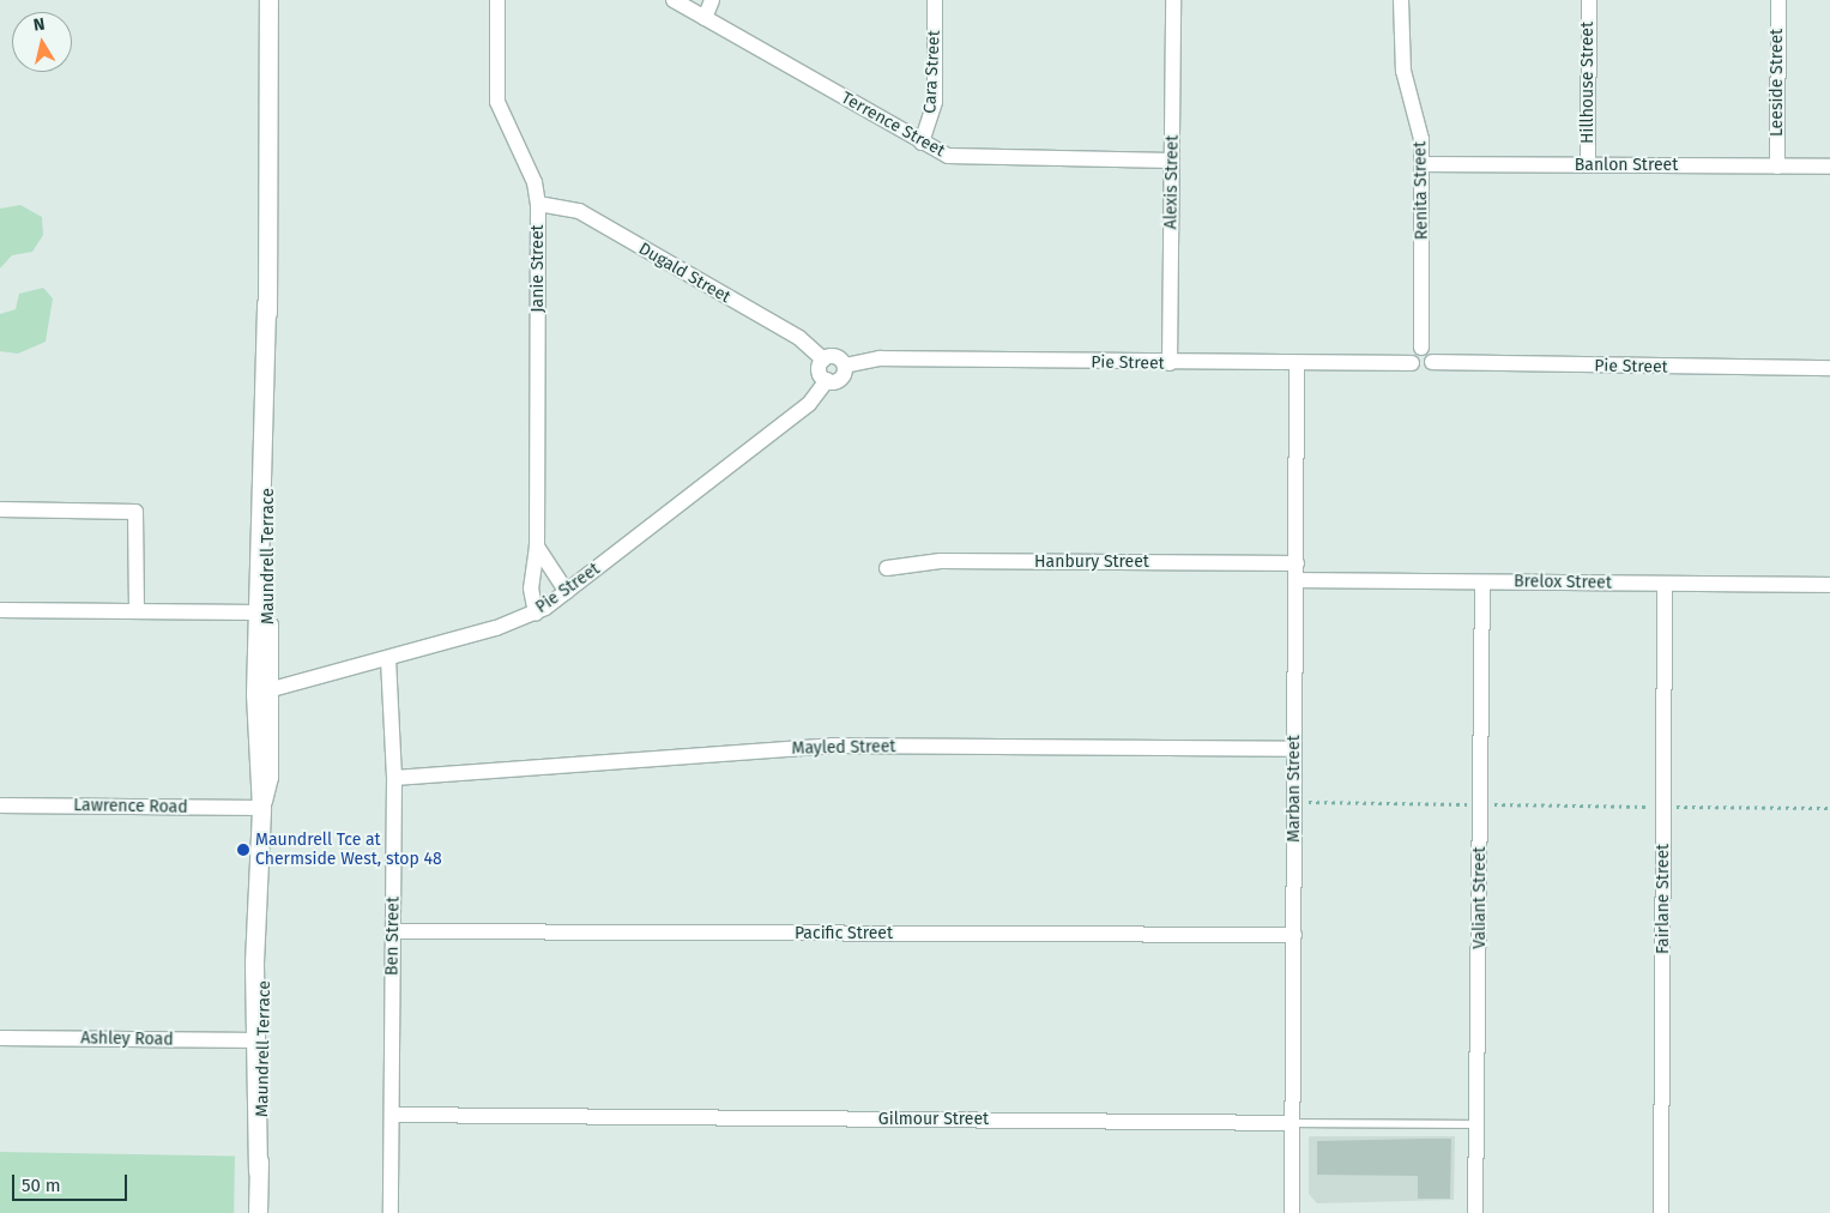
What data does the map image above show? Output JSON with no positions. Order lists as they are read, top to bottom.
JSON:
{
  "streets": {
    "main road": ["Maundrell Terrace"],
    "street": [
      "Cara Street",
      "Hillhouse Street",
      "Leeside Street",
      "Terrence Street",
      "Banlon Street",
      "Alexis Street",
      "Renita Street",
      "Janie Street",
      "Dugald Street",
      "Pie Street",
      "Hanbury Street",
      "Brelox Street",
      "Mayled Street",
      "Marban Street",
      "Lawrence Road",
      "Valiant Street",
      "Fairlane Street",
      "Pacific Street",
      "Ben Street",
      "Ashley Road",
      "Gilmour Street"
    ]
  },
  "crossings": [
    ["Cara Street", "Terrence Street"],
    ["Hillhouse Street", "Banlon Street"],
    ["Leeside Street", "Banlon Street"],
    ["Terrence Street", "Alexis Street"],
    ["Banlon Street", "Renita Street"],
    ["Alexis Street", "Pie Street"],
    ["Renita Street", "Pie Street"],
    ["Janie Street", "Dugald Street"],
    ["Janie Street", "Pie Street"],
    ["Dugald Street", "Pie Street"],
    ["Pie Street", "Maundrell Terrace"],
    ["Pie Street", "Marban Street"],
    ["Pie Street", "Ben Street"],
    ["Maundrell Terrace", "Lawrence Road"],
    ["Maundrell Terrace", "Ashley Road"],
    ["Hanbury Street", "Marban Street"],
    ["Brelox Street", "Marban Street"],
    ["Brelox Street", "Valiant Street"],
    ["Brelox Street", "Fairlane Street"],
    ["Mayled Street", "Marban Street"],
    ["Mayled Street", "Ben Street"],
    ["Marban Street", "Pacific Street"],
    ["Marban Street", "Gilmour Street"],
    ["Valiant Street", "Gilmour Street"],
    ["Pacific Street", "Ben Street"],
    ["Ben Street", "Gilmour Street"]
  ],
  "places": ["Maundrell Tce at Chermside West, stop 48"],
  "scale_bar": "50 m",
  "north": "top"
}
